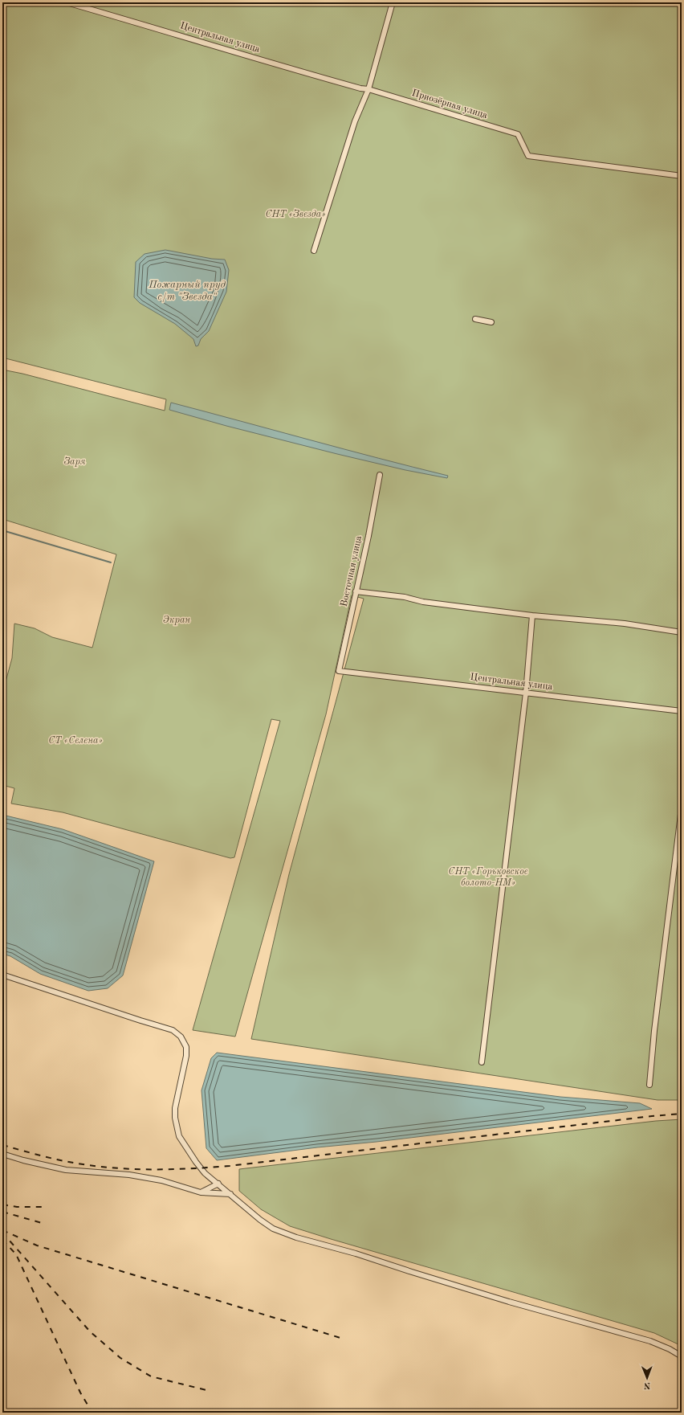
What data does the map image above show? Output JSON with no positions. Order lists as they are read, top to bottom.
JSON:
{
  "streets": {
    "street": ["Центральная улица", "Приозёрная улица", "Восточная улица"]
  },
  "crossings": [
    ["Центральная улица", "Приозёрная улица"],
    ["Центральная улица", "Восточная улица"]
  ],
  "water": ["Пожарный пруд с/т \"Звезда\""],
  "parks": [
    "СНТ «Звезда»",
    "Заря",
    "Экран",
    "СТ «Селена»",
    "СНТ «Горьковское болото-НМ»"
  ],
  "north": "bottom"
}
